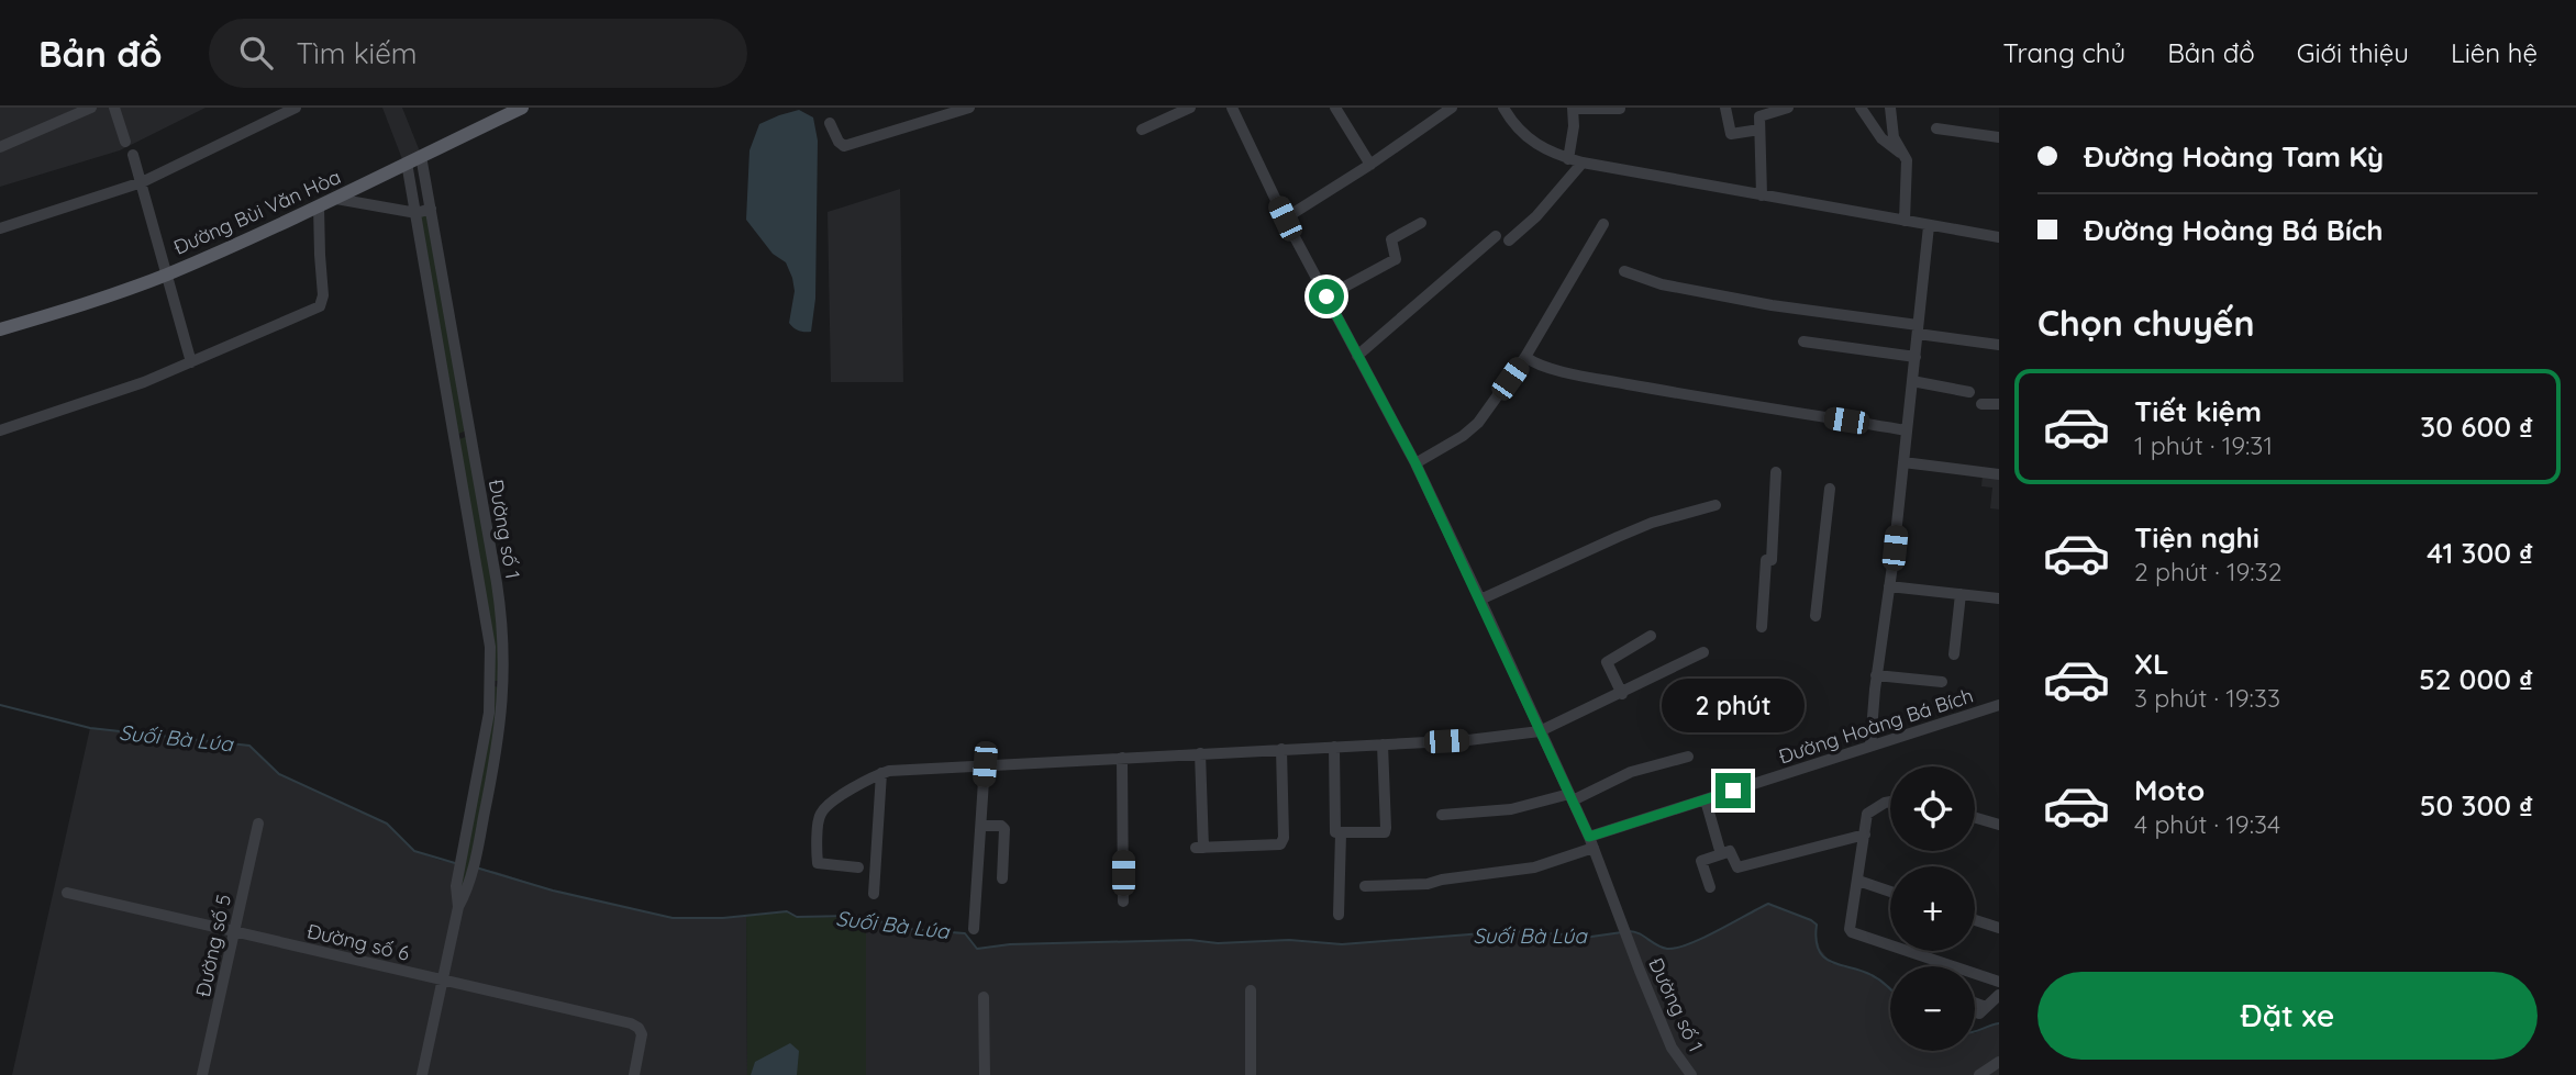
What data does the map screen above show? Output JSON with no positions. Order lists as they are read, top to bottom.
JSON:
{
  "streets": {
    "main road": ["Đường Bùi Văn Hòa"],
    "street": [
      "Đường số 1",
      "Đường Hoàng Bá Bích",
      "Đường số 6",
      "Đường số 5"
    ]
  },
  "crossings": [
    ["Đường Bùi Văn Hòa", "Đường số 1"],
    ["Đường số 1", "Đường Hoàng Bá Bích"],
    ["Đường số 1", "Đường số 6"],
    ["Đường số 6", "Đường số 5"]
  ],
  "water": ["Suối Bà Lúa"],
  "page": {
    "header": "Bản đồ",
    "search": "Tìm kiếm",
    "nav": [
      "Trang chủ",
      "Bản đồ",
      "Giới thiệu",
      "Liên hệ"
    ],
    "banner": ["Đường Hoàng Tam Kỳ", "Đường Hoàng Bá Bích"],
    "heading": "Chọn chuyến",
    "list": [
      {
        "name": "Tiết kiệm",
        "note": "1 phút · 19:31",
        "value": "30 600 ₫"
      },
      {
        "name": "Tiện nghi",
        "note": "2 phút · 19:32",
        "value": "41 300 ₫"
      },
      {
        "name": "XL",
        "note": "3 phút · 19:33",
        "value": "52 000 ₫"
      },
      {
        "name": "Moto",
        "note": "4 phút · 19:34",
        "value": "50 300 ₫"
      }
    ],
    "bubble": "2 phút",
    "map_buttons": ["+", "−"],
    "buttons": "Đặt xe"
  }
}
